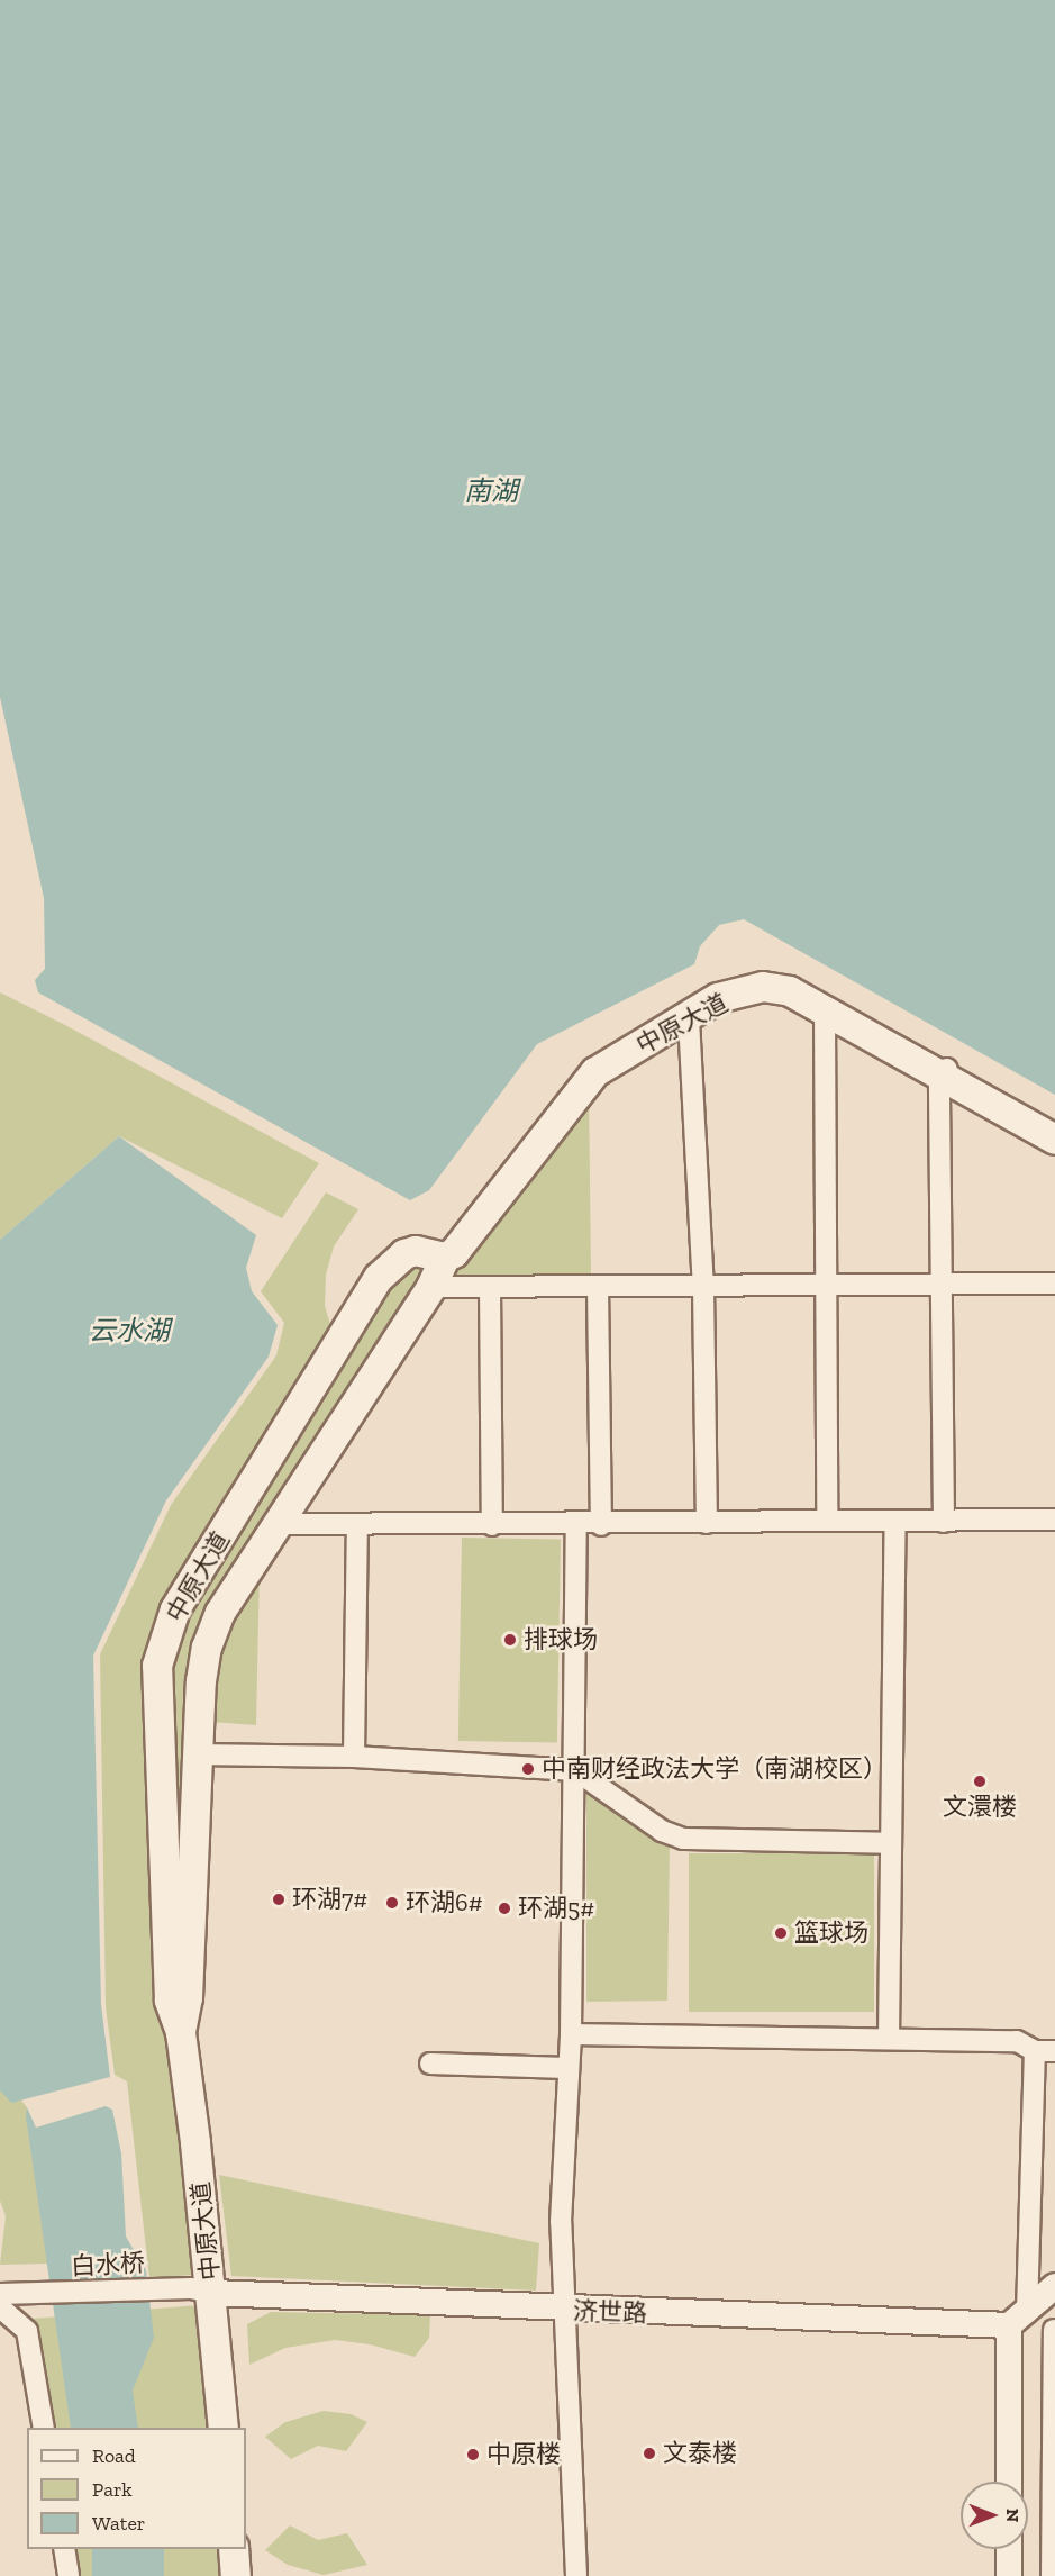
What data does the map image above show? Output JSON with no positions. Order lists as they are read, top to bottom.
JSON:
{
  "streets": {
    "main road": ["中原大道"],
    "street": ["白水桥", "济世路"]
  },
  "crossings": [
    ["中原大道", "白水桥"],
    ["中原大道", "济世路"],
    ["白水桥", "济世路"]
  ],
  "water": ["南湖", "云水湖"],
  "places": [
    "排球场",
    "中南财经政法大学（南湖校区）",
    "文澴楼",
    "环湖7#",
    "环湖6#",
    "环湖5#",
    "篮球场",
    "文泰楼",
    "中原楼"
  ],
  "legend": ["Road", "Park", "Water"],
  "north": "right"
}
